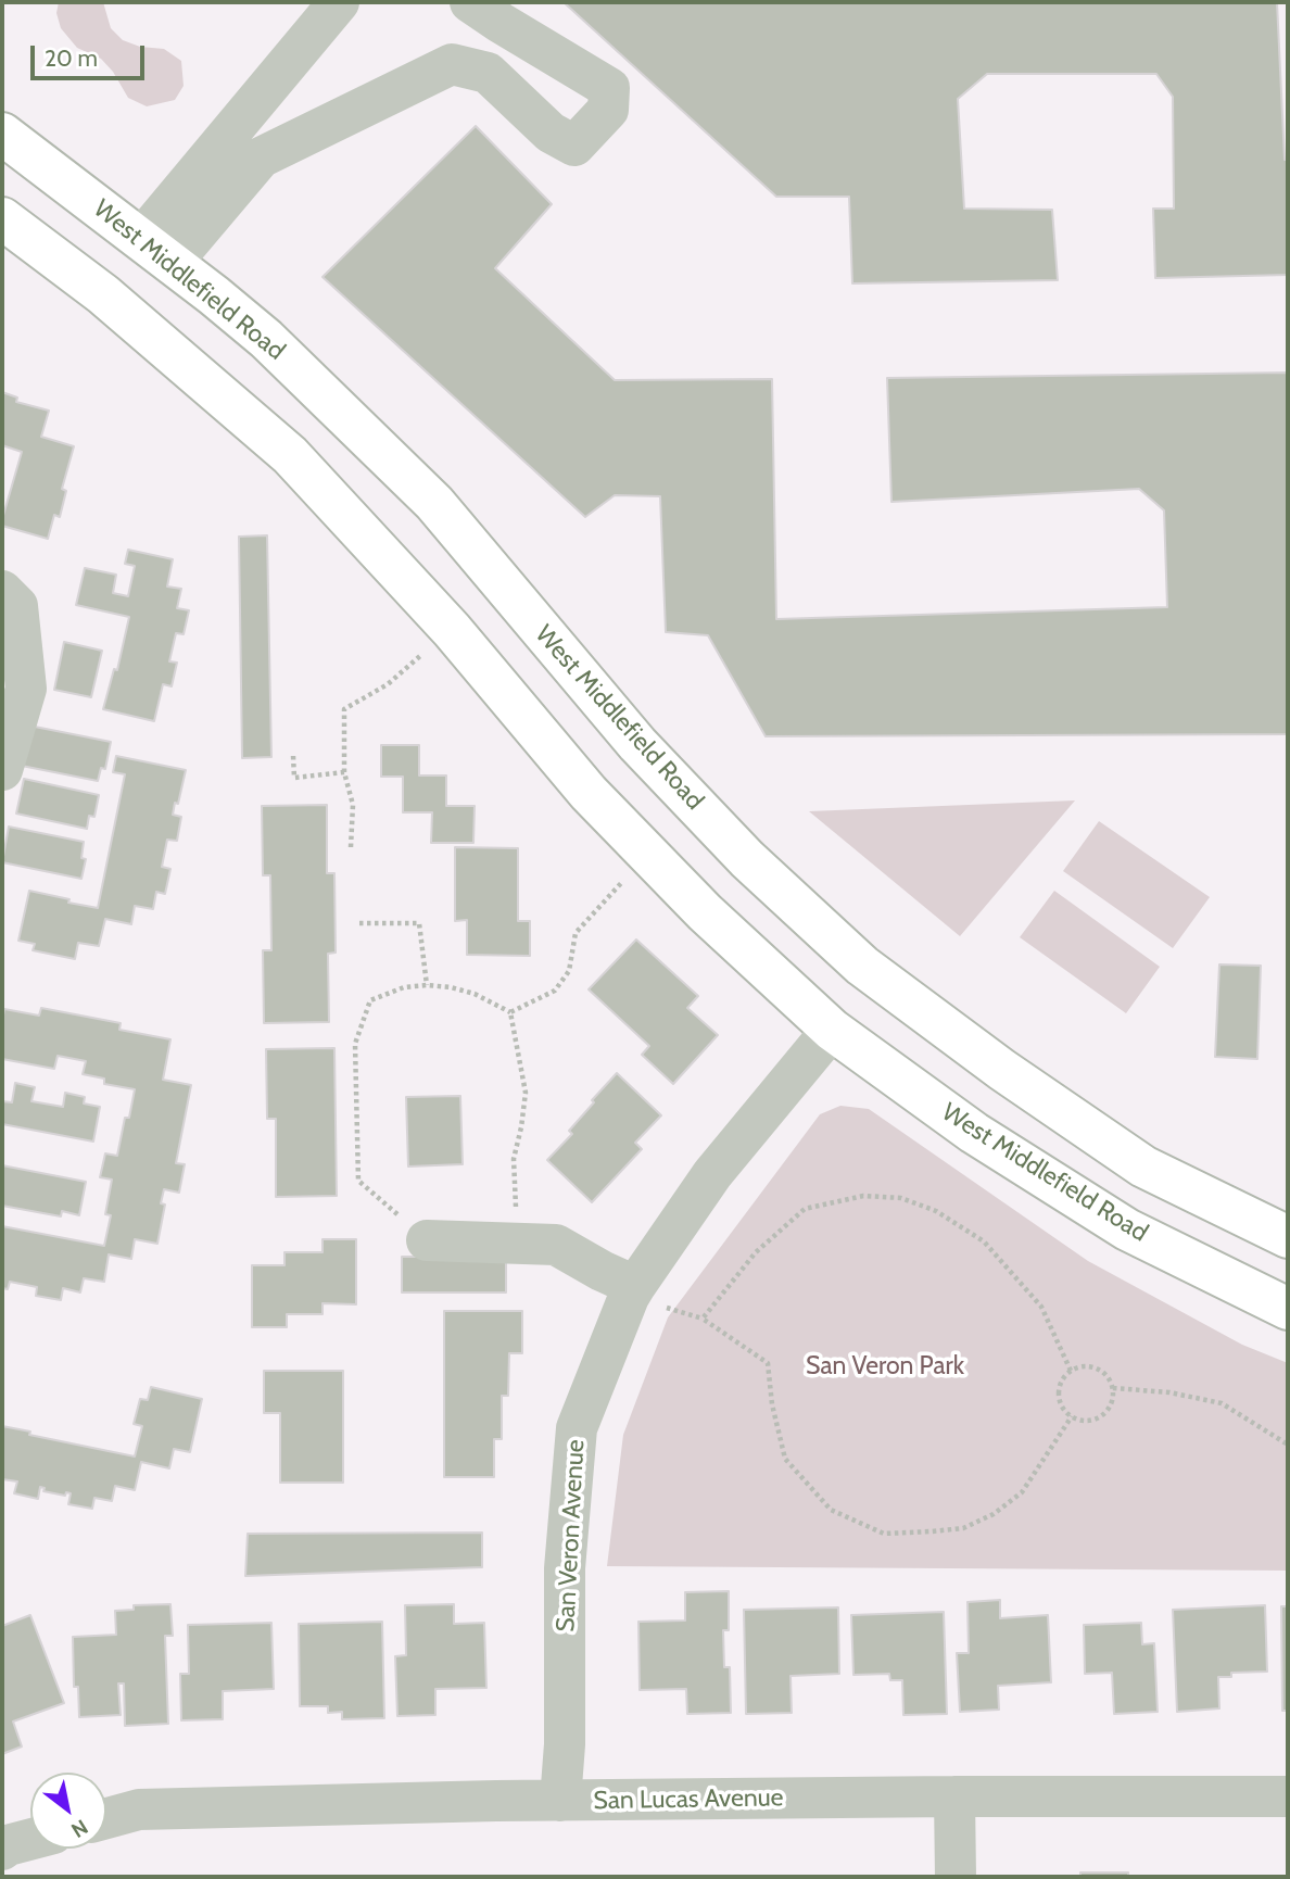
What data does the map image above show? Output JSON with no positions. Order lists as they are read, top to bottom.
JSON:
{
  "streets": {
    "main road": ["West Middlefield Road"],
    "street": ["San Veron Avenue", "San Lucas Avenue"]
  },
  "crossings": [
    ["West Middlefield Road", "San Veron Avenue"],
    ["San Veron Avenue", "San Lucas Avenue"]
  ],
  "parks": ["San Veron Park"],
  "scale_bar": "20 m",
  "north": "bottom right"
}
